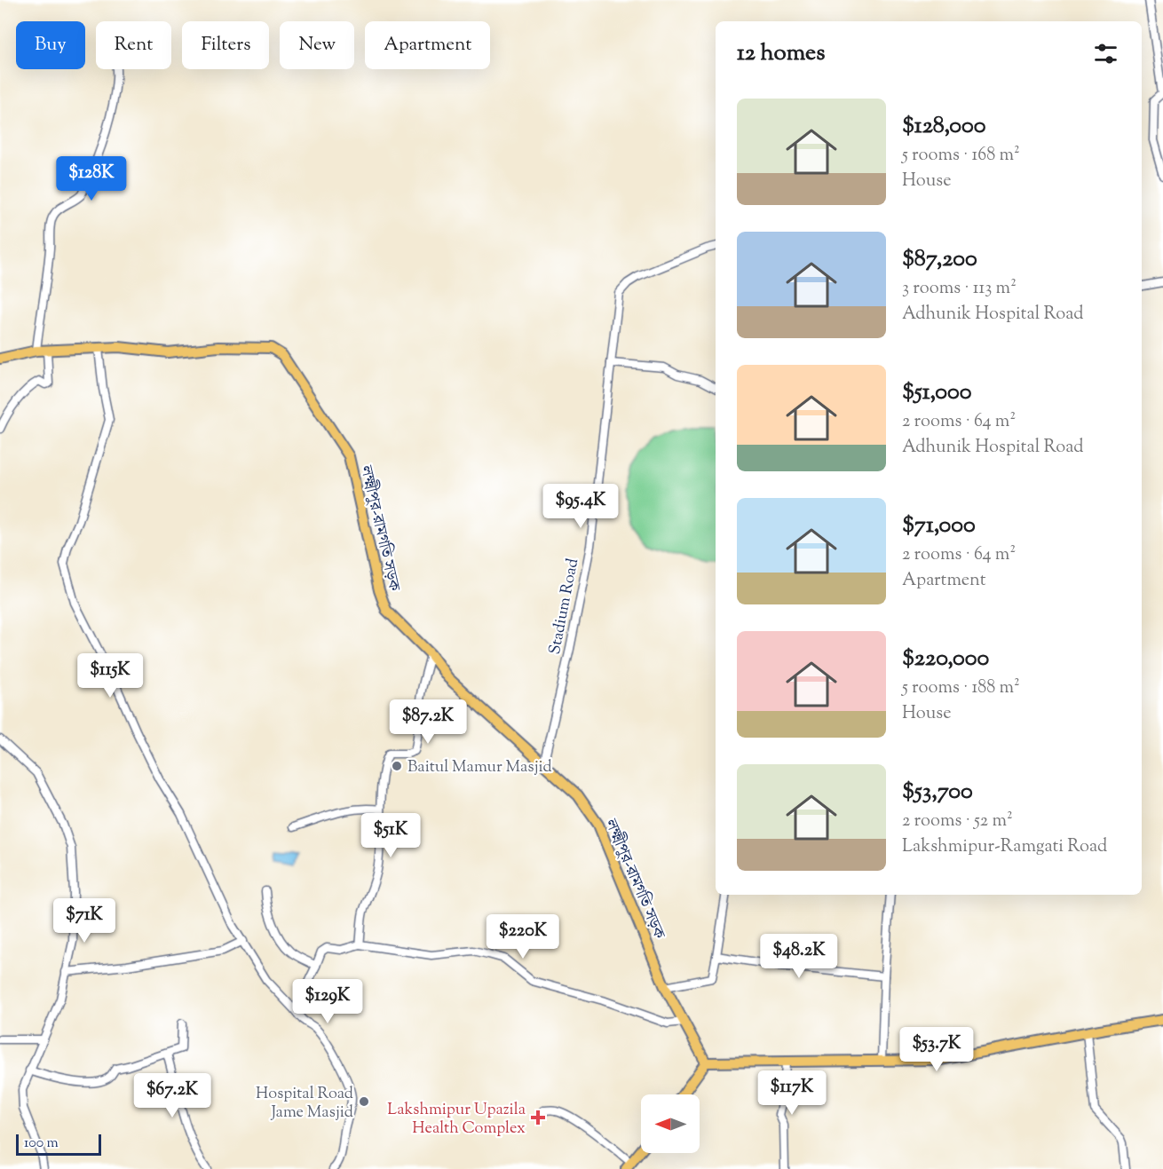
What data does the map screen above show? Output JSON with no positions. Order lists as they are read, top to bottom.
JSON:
{
  "streets": {
    "main road": ["লক্ষ্মীপুর-রামগতি সড়ক"],
    "street": ["Stadium Road"]
  },
  "crossings": [
    ["লক্ষ্মীপুর-রামগতি সড়ক", "Stadium Road"]
  ],
  "places": {
    "other": ["Baitul Mamur Masjid", "Hospital Road Jame Masjid"],
    "health": ["Lakshmipur Upazila Health Complex"]
  },
  "scale_bar": "100 m",
  "north": "left",
  "page": {
    "chip": [
      "Buy",
      "Rent",
      "Filters",
      "New",
      "Apartment"
    ],
    "heading": "12 homes",
    "list": [
      {
        "name": "$128,000",
        "note": "5 rooms · 168 m² · House"
      },
      {
        "name": "$87,200",
        "note": "3 rooms · 113 m² · Adhunik Hospital Road"
      },
      {
        "name": "$51,000",
        "note": "2 rooms · 64 m² · Adhunik Hospital Road"
      },
      {
        "name": "$71,000",
        "note": "2 rooms · 64 m² · Apartment"
      },
      {
        "name": "$220,000",
        "note": "5 rooms · 188 m² · House"
      },
      {
        "name": "$53,700",
        "note": "2 rooms · 52 m² · Lakshmipur-Ramgati Road"
      }
    ],
    "price": [
      "$128K",
      "$95.4K",
      "$115K",
      "$87.2K",
      "$51K",
      "$71K",
      "$220K",
      "$48.2K",
      "$129K",
      "$53.7K",
      "$117K",
      "$67.2K"
    ],
    "scale": "100 m"
  }
}
